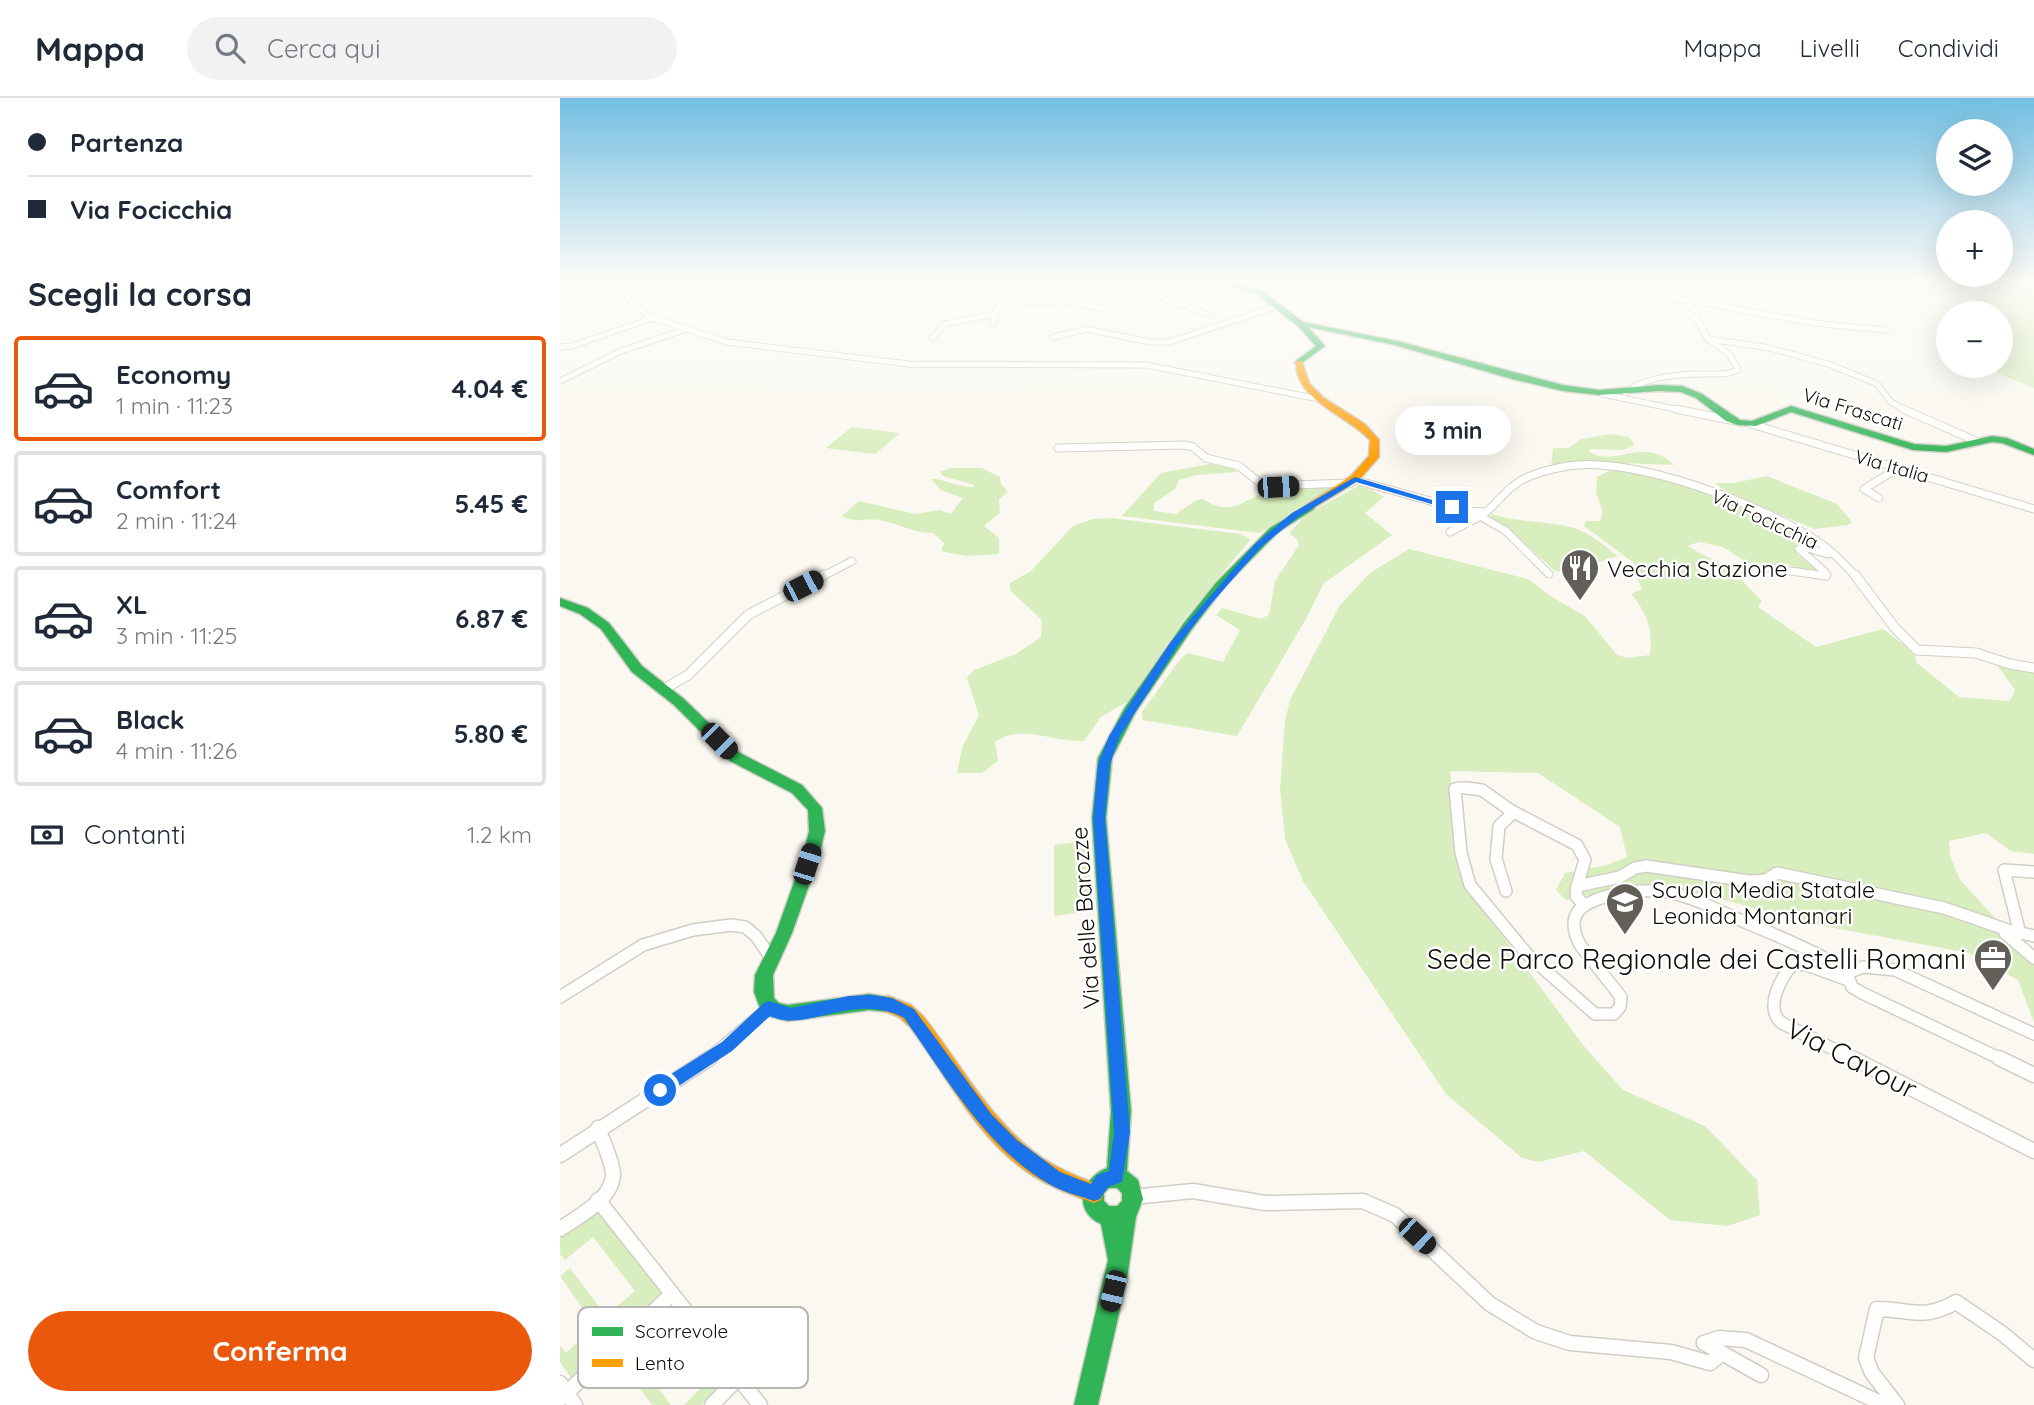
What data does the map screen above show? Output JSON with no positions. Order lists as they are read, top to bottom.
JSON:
{
  "streets": {
    "main road": ["Via Frascati", "Via delle Barozze"],
    "street": ["Via Italia", "Via Focicchia", "Via Cavour"]
  },
  "crossings": [
    ["Via Frascati", "Via Italia"]
  ],
  "places": {
    "restaurant": ["Vecchia Stazione"],
    "school or university": ["Scuola Media Statale Leonida Montanari"],
    "office": ["Sede Parco Regionale dei Castelli Romani"]
  },
  "legend": ["Scorrevole", "Lento"],
  "page": {
    "header": "Mappa",
    "search": "Cerca qui",
    "nav": ["Mappa", "Livelli", "Condividi"],
    "banner": ["Partenza", "Via Focicchia"],
    "map_buttons": ["+", "−"],
    "heading": "Scegli la corsa",
    "list": [
      {
        "name": "Economy",
        "note": "1 min · 11:23",
        "value": "4.04 €"
      },
      {
        "name": "Comfort",
        "note": "2 min · 11:24",
        "value": "5.45 €"
      },
      {
        "name": "XL",
        "note": "3 min · 11:25",
        "value": "6.87 €"
      },
      {
        "name": "Black",
        "note": "4 min · 11:26",
        "value": "5.80 €"
      }
    ],
    "bubble": "3 min",
    "pay": ["Contanti", "1.2 km"],
    "buttons": "Conferma"
  }
}
